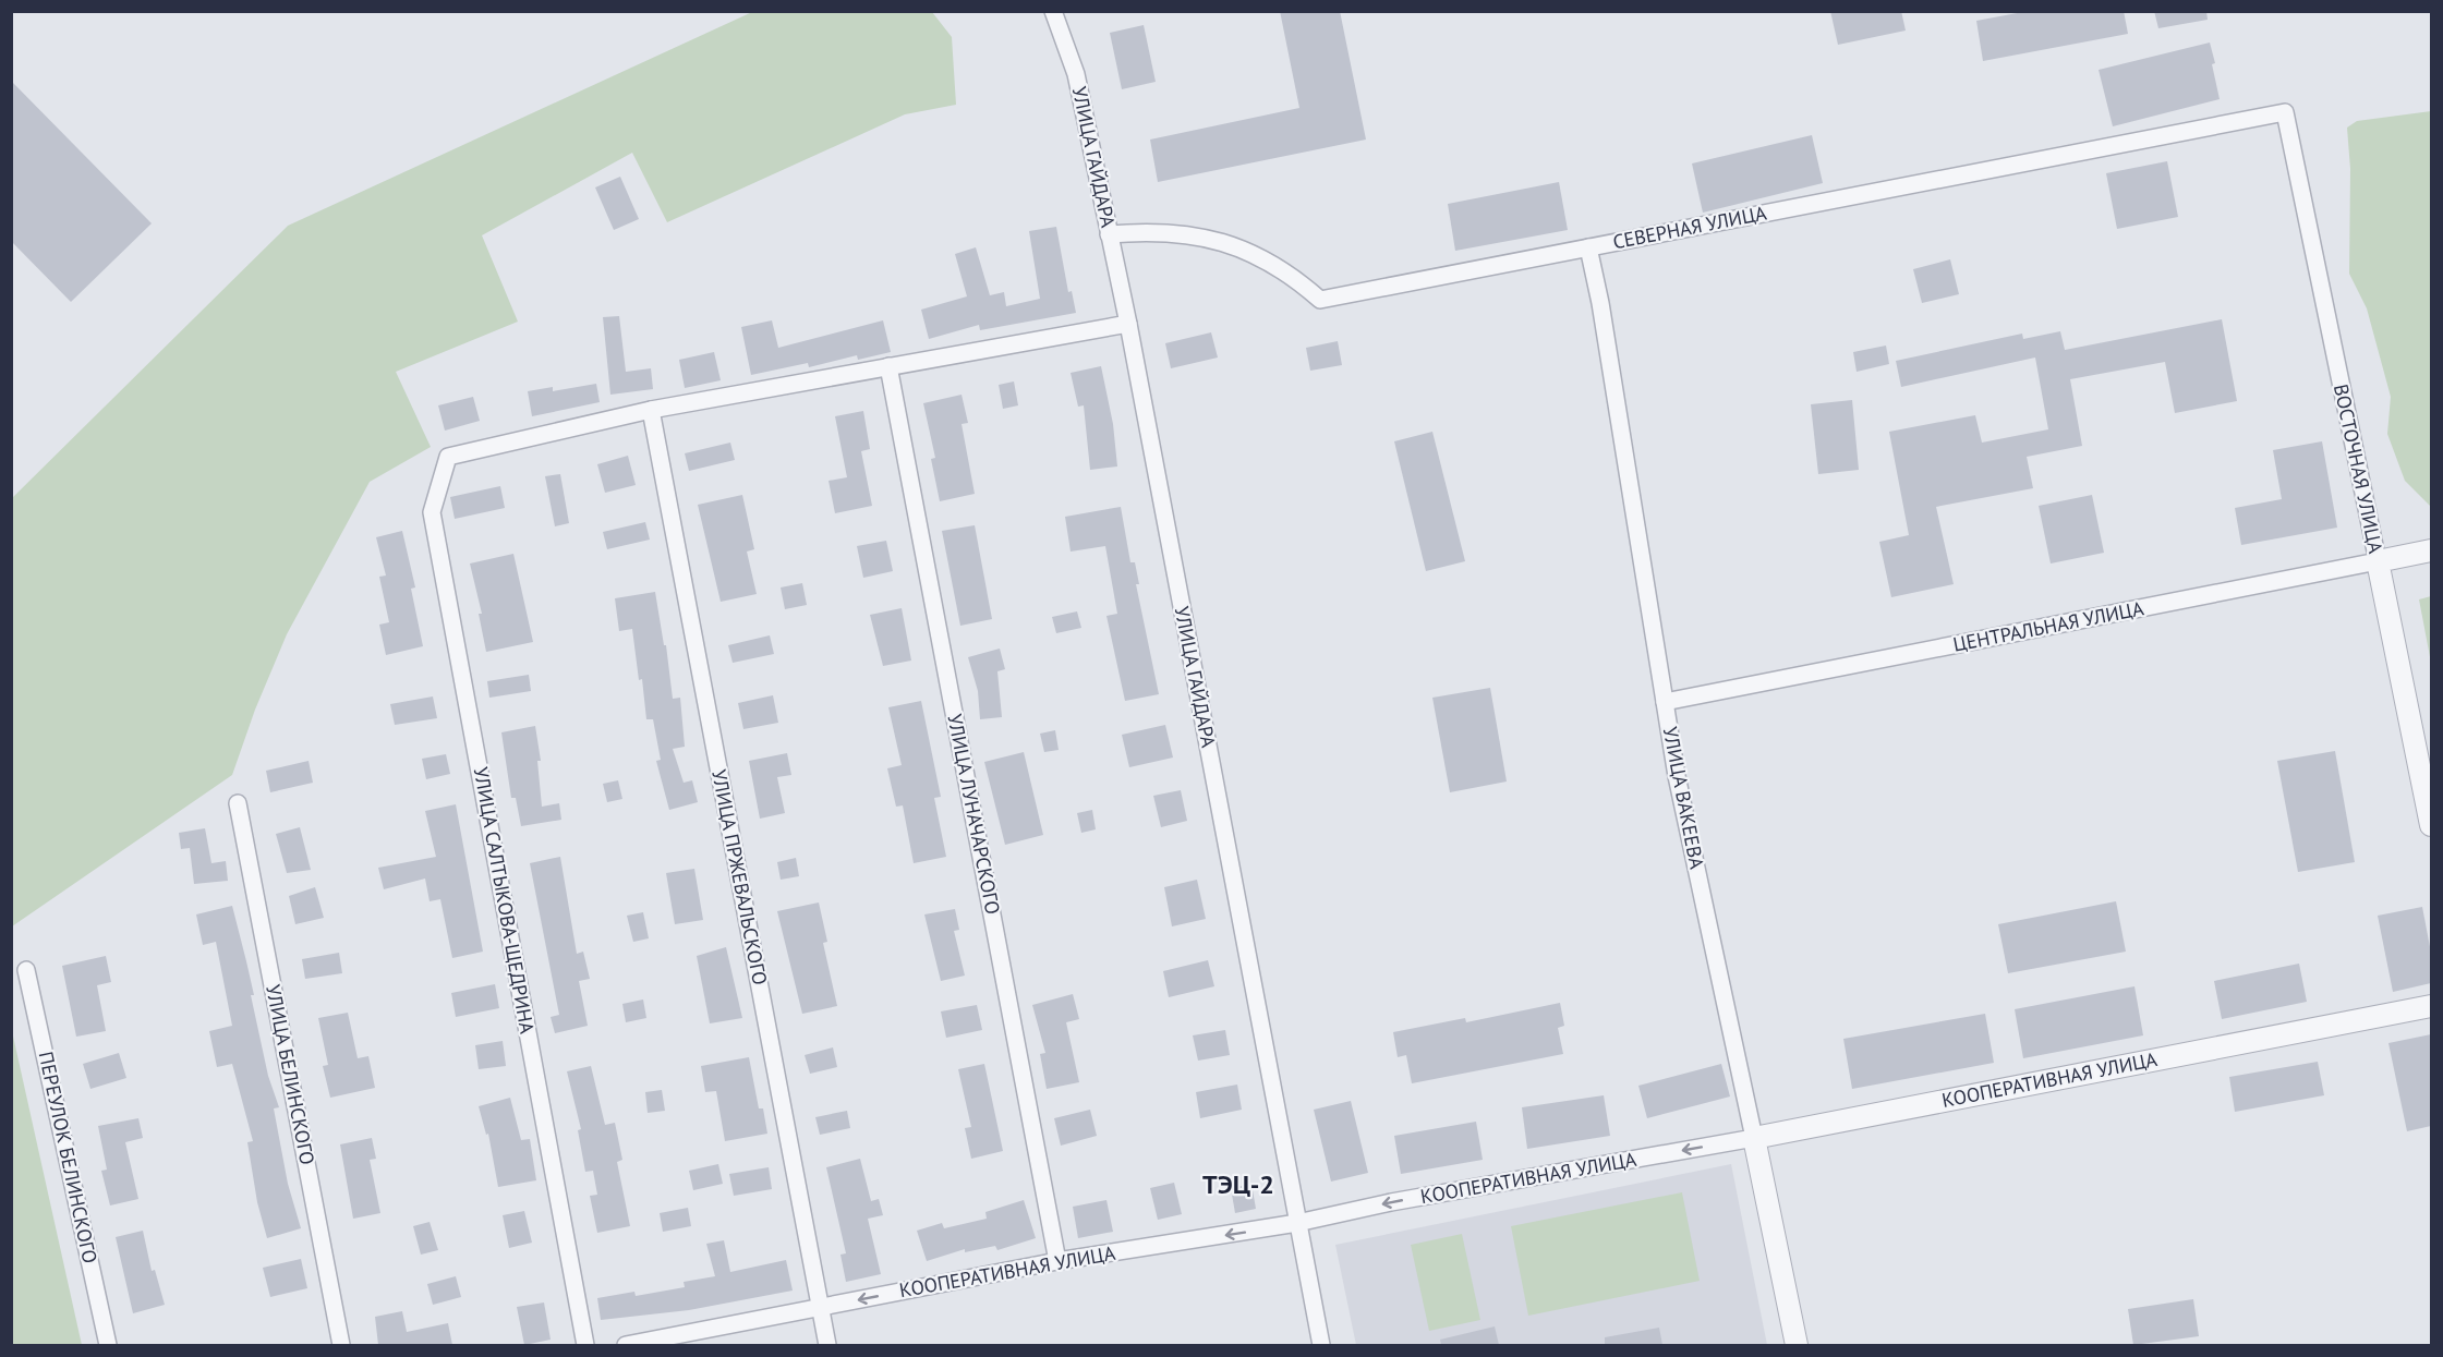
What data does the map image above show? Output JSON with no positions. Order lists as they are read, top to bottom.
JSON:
{
  "streets": {
    "street": [
      "УЛИЦА ГАЙДАРА",
      "СЕВЕРНАЯ УЛИЦА",
      "ВОСТОЧНАЯ УЛИЦА",
      "ЦЕНТРАЛЬНАЯ УЛИЦА",
      "УЛИЦА ВАКЕЕВА",
      "УЛИЦА ЛУНАЧАРСКОГО",
      "УЛИЦА ПРЖЕВАЛЬСКОГО",
      "УЛИЦА САЛТЫКОВА-ЩЕДРИНА",
      "УЛИЦА БЕЛИНСКОГО",
      "КООПЕРАТИВНАЯ УЛИЦА",
      "ПЕРЕУЛОК БЕЛИНСКОГО"
    ]
  },
  "crossings": [
    ["УЛИЦА ГАЙДАРА", "СЕВЕРНАЯ УЛИЦА"],
    ["УЛИЦА ГАЙДАРА", "КООПЕРАТИВНАЯ УЛИЦА"],
    ["СЕВЕРНАЯ УЛИЦА", "ВОСТОЧНАЯ УЛИЦА"],
    ["СЕВЕРНАЯ УЛИЦА", "УЛИЦА ВАКЕЕВА"],
    ["ВОСТОЧНАЯ УЛИЦА", "ЦЕНТРАЛЬНАЯ УЛИЦА"],
    ["ЦЕНТРАЛЬНАЯ УЛИЦА", "УЛИЦА ВАКЕЕВА"],
    ["УЛИЦА ВАКЕЕВА", "КООПЕРАТИВНАЯ УЛИЦА"],
    ["УЛИЦА ЛУНАЧАРСКОГО", "КООПЕРАТИВНАЯ УЛИЦА"],
    ["УЛИЦА ПРЖЕВАЛЬСКОГО", "УЛИЦА САЛТЫКОВА-ЩЕДРИНА"],
    ["УЛИЦА ПРЖЕВАЛЬСКОГО", "КООПЕРАТИВНАЯ УЛИЦА"]
  ],
  "one_way": ["КООПЕРАТИВНАЯ УЛИЦА"],
  "districts": ["ТЭЦ-2"]
}
